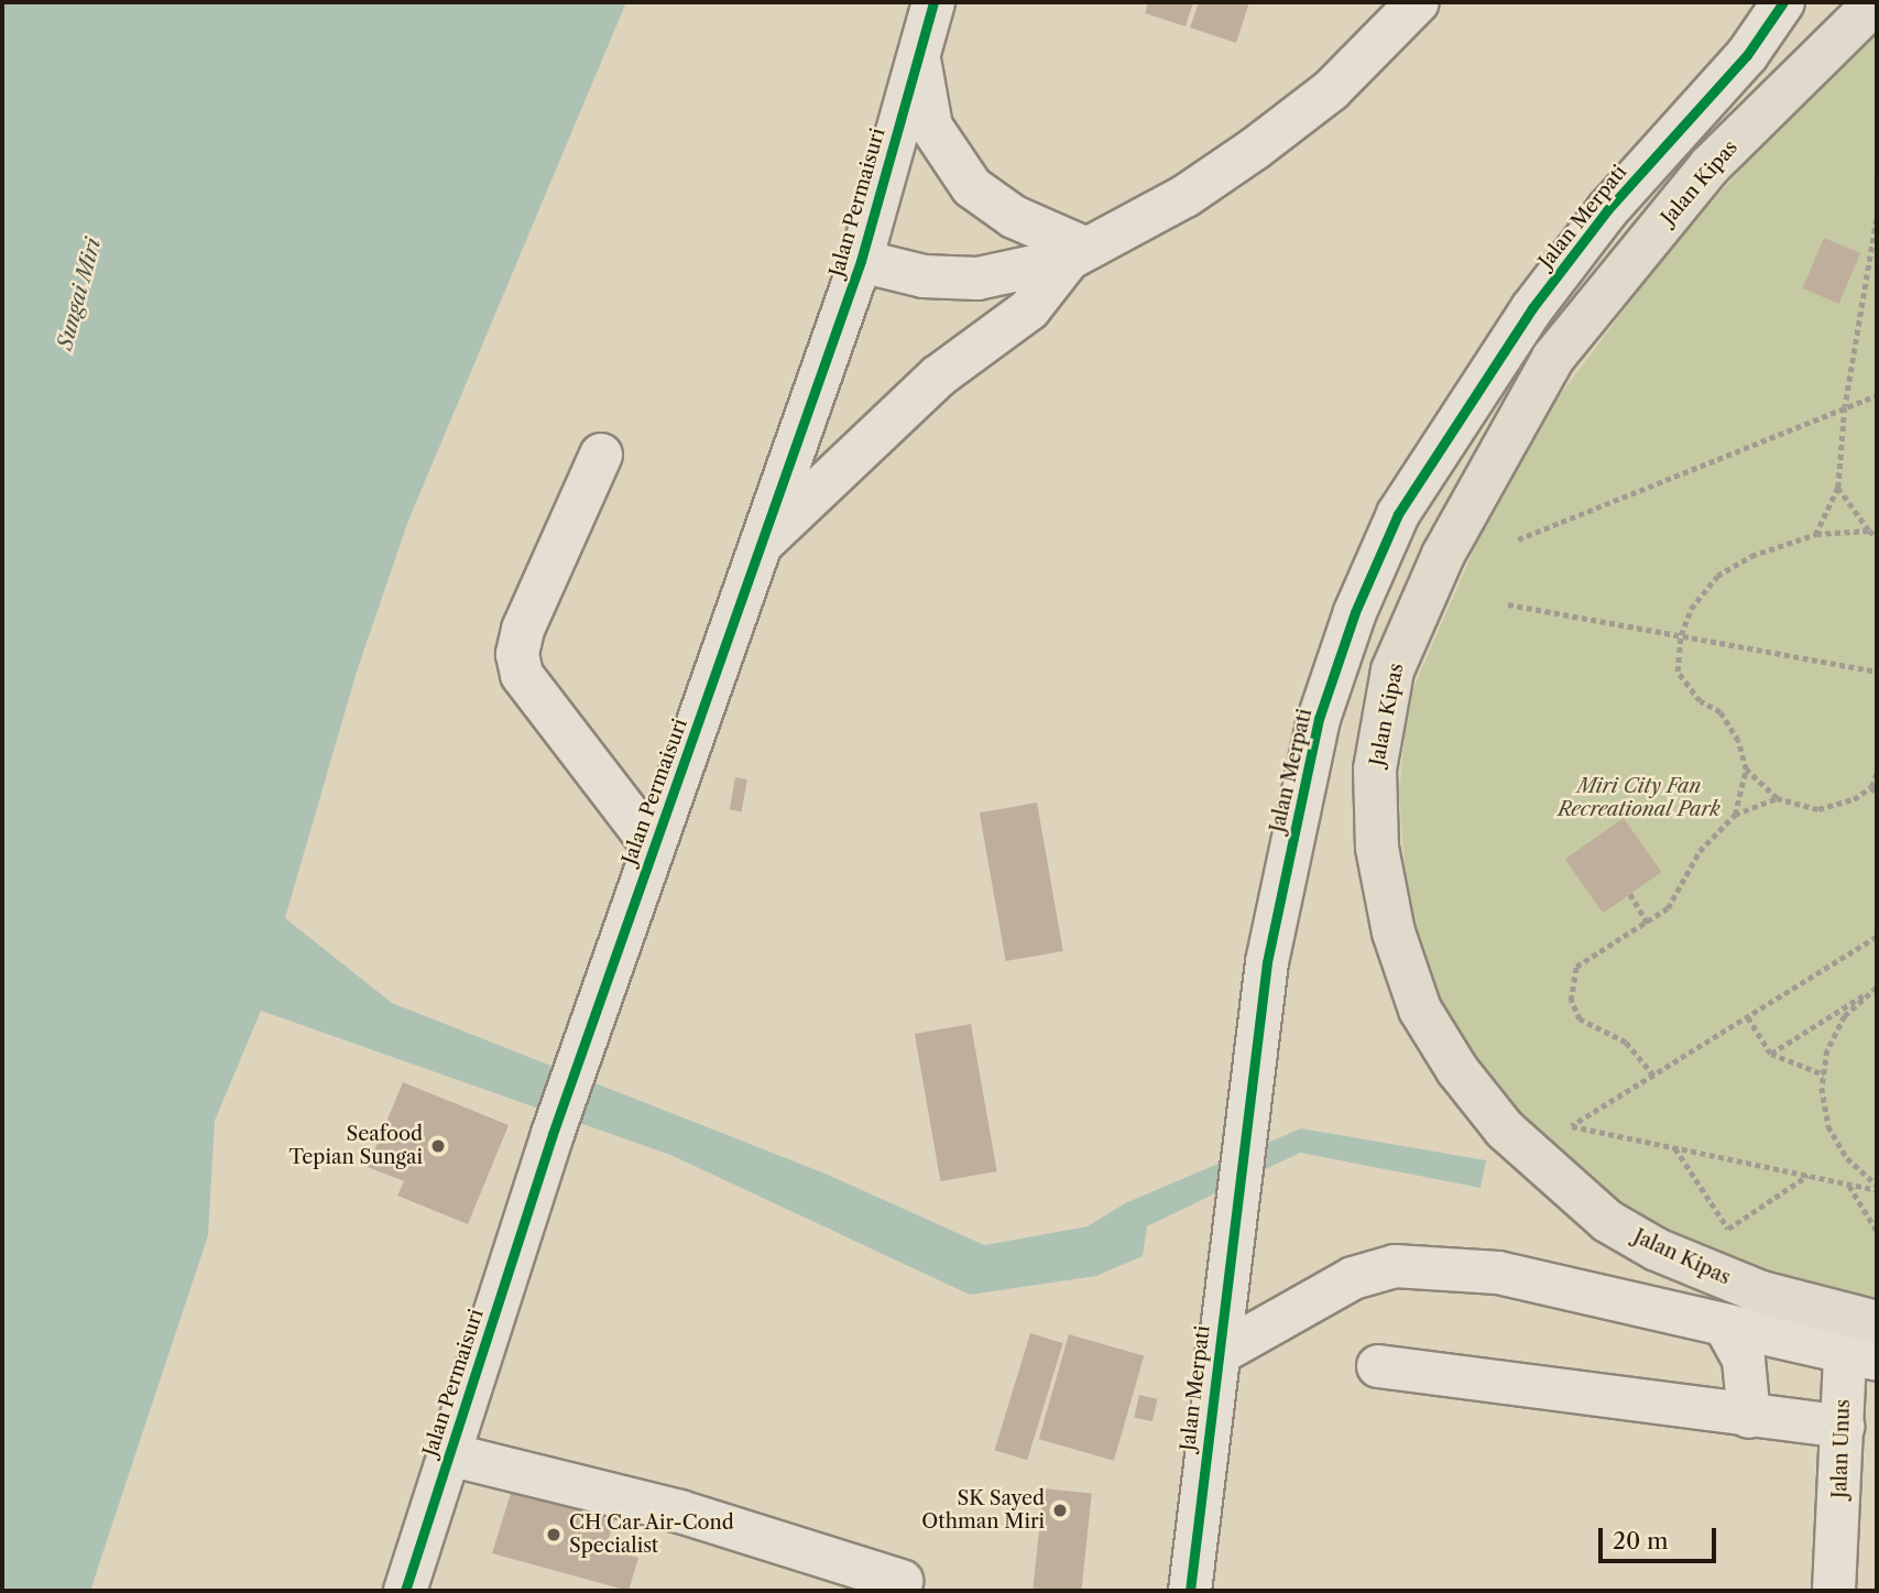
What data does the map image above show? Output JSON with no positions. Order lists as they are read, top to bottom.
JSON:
{
  "streets": {
    "main road": ["Jalan Kipas"],
    "street": ["Jalan Permaisuri", "Jalan Merpati", "Jalan Unus"]
  },
  "water": ["Sungai Miri"],
  "parks": ["Miri City Fan Recreational Park"],
  "places": ["Seafood Tepian Sungai", "SK Sayed Othman Miri", "CH Car Air-Cond Specialist"],
  "scale_bar": "20 m"
}
